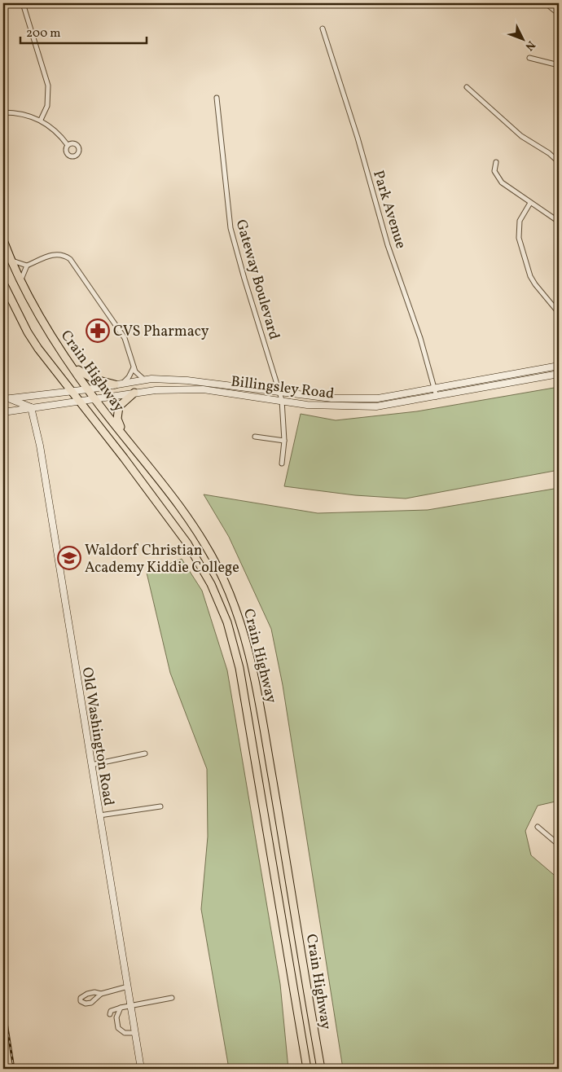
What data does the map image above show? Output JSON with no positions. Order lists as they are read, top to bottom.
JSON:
{
  "streets": {
    "highway": ["Crain Highway"],
    "main road": ["Billingsley Road", "Old Washington Road"],
    "street": ["Park Avenue", "Gateway Boulevard"]
  },
  "crossings": [
    ["Park Avenue", "Billingsley Road"],
    ["Gateway Boulevard", "Billingsley Road"],
    ["Crain Highway", "Billingsley Road"],
    ["Billingsley Road", "Old Washington Road"]
  ],
  "places": {
    "pharmacy": ["CVS Pharmacy"],
    "school or university": ["Waldorf Christian Academy Kiddie College"]
  },
  "scale_bar": "200 m",
  "north": "bottom right"
}
